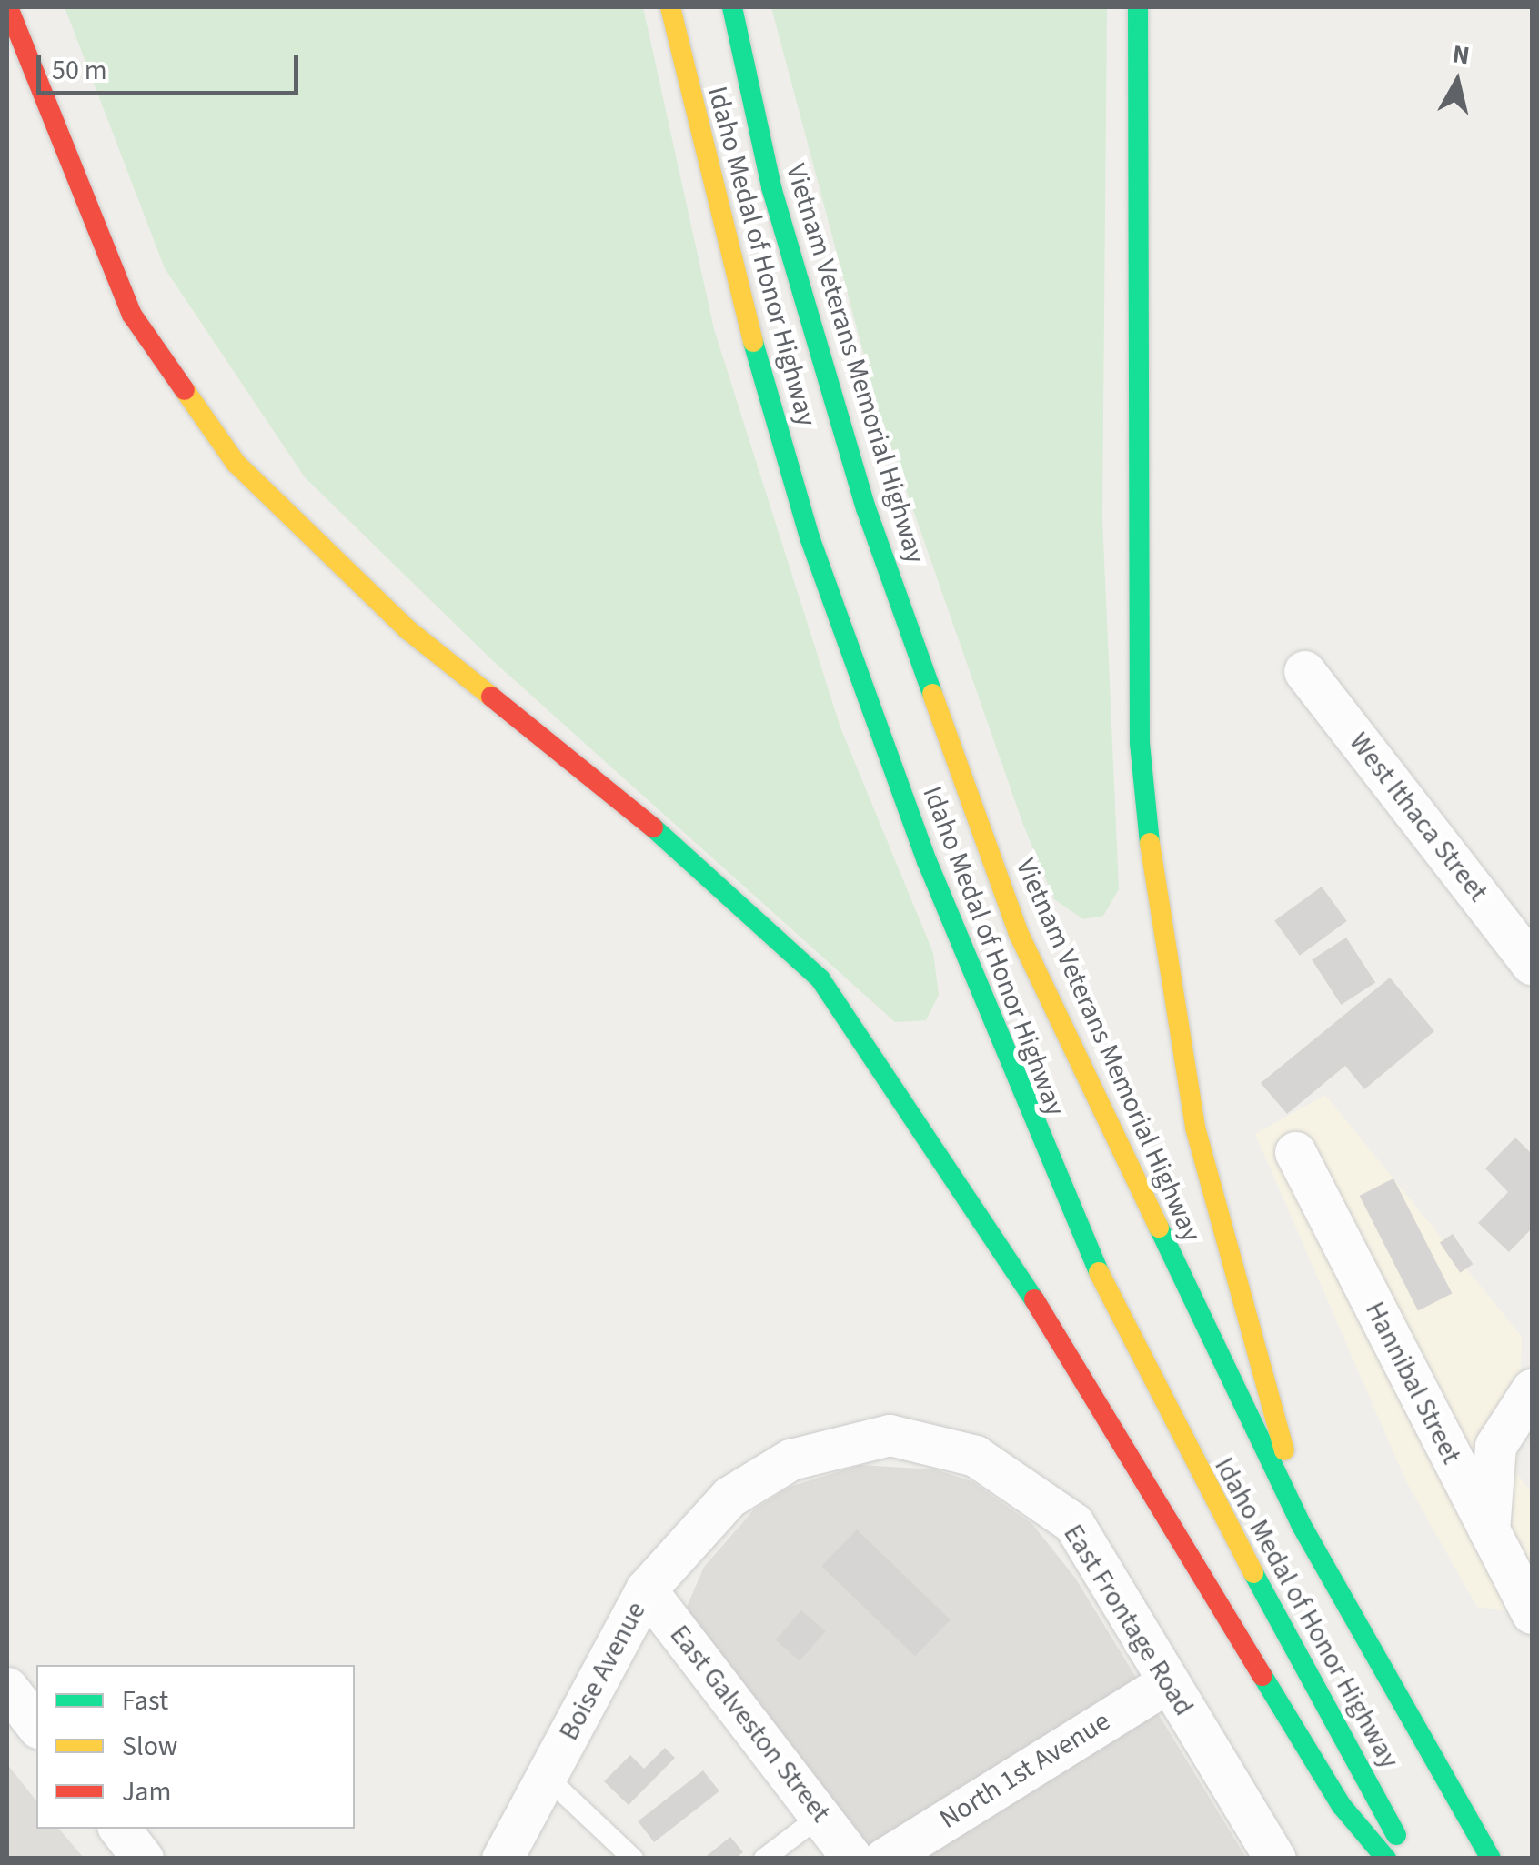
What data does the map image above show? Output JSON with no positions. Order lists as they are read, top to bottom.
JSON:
{
  "streets": {
    "highway": ["Idaho Medal of Honor Highway", "Vietnam Veterans Memorial Highway"],
    "street": [
      "West Ithaca Street",
      "Hannibal Street",
      "East Frontage Road",
      "Boise Avenue",
      "East Galveston Street",
      "North 1st Avenue"
    ]
  },
  "crossings": [
    ["East Frontage Road", "Boise Avenue"],
    ["East Frontage Road", "North 1st Avenue"],
    ["Boise Avenue", "East Galveston Street"]
  ],
  "legend": ["Fast", "Slow", "Jam"],
  "scale_bar": "50 m",
  "north": "top"
}
